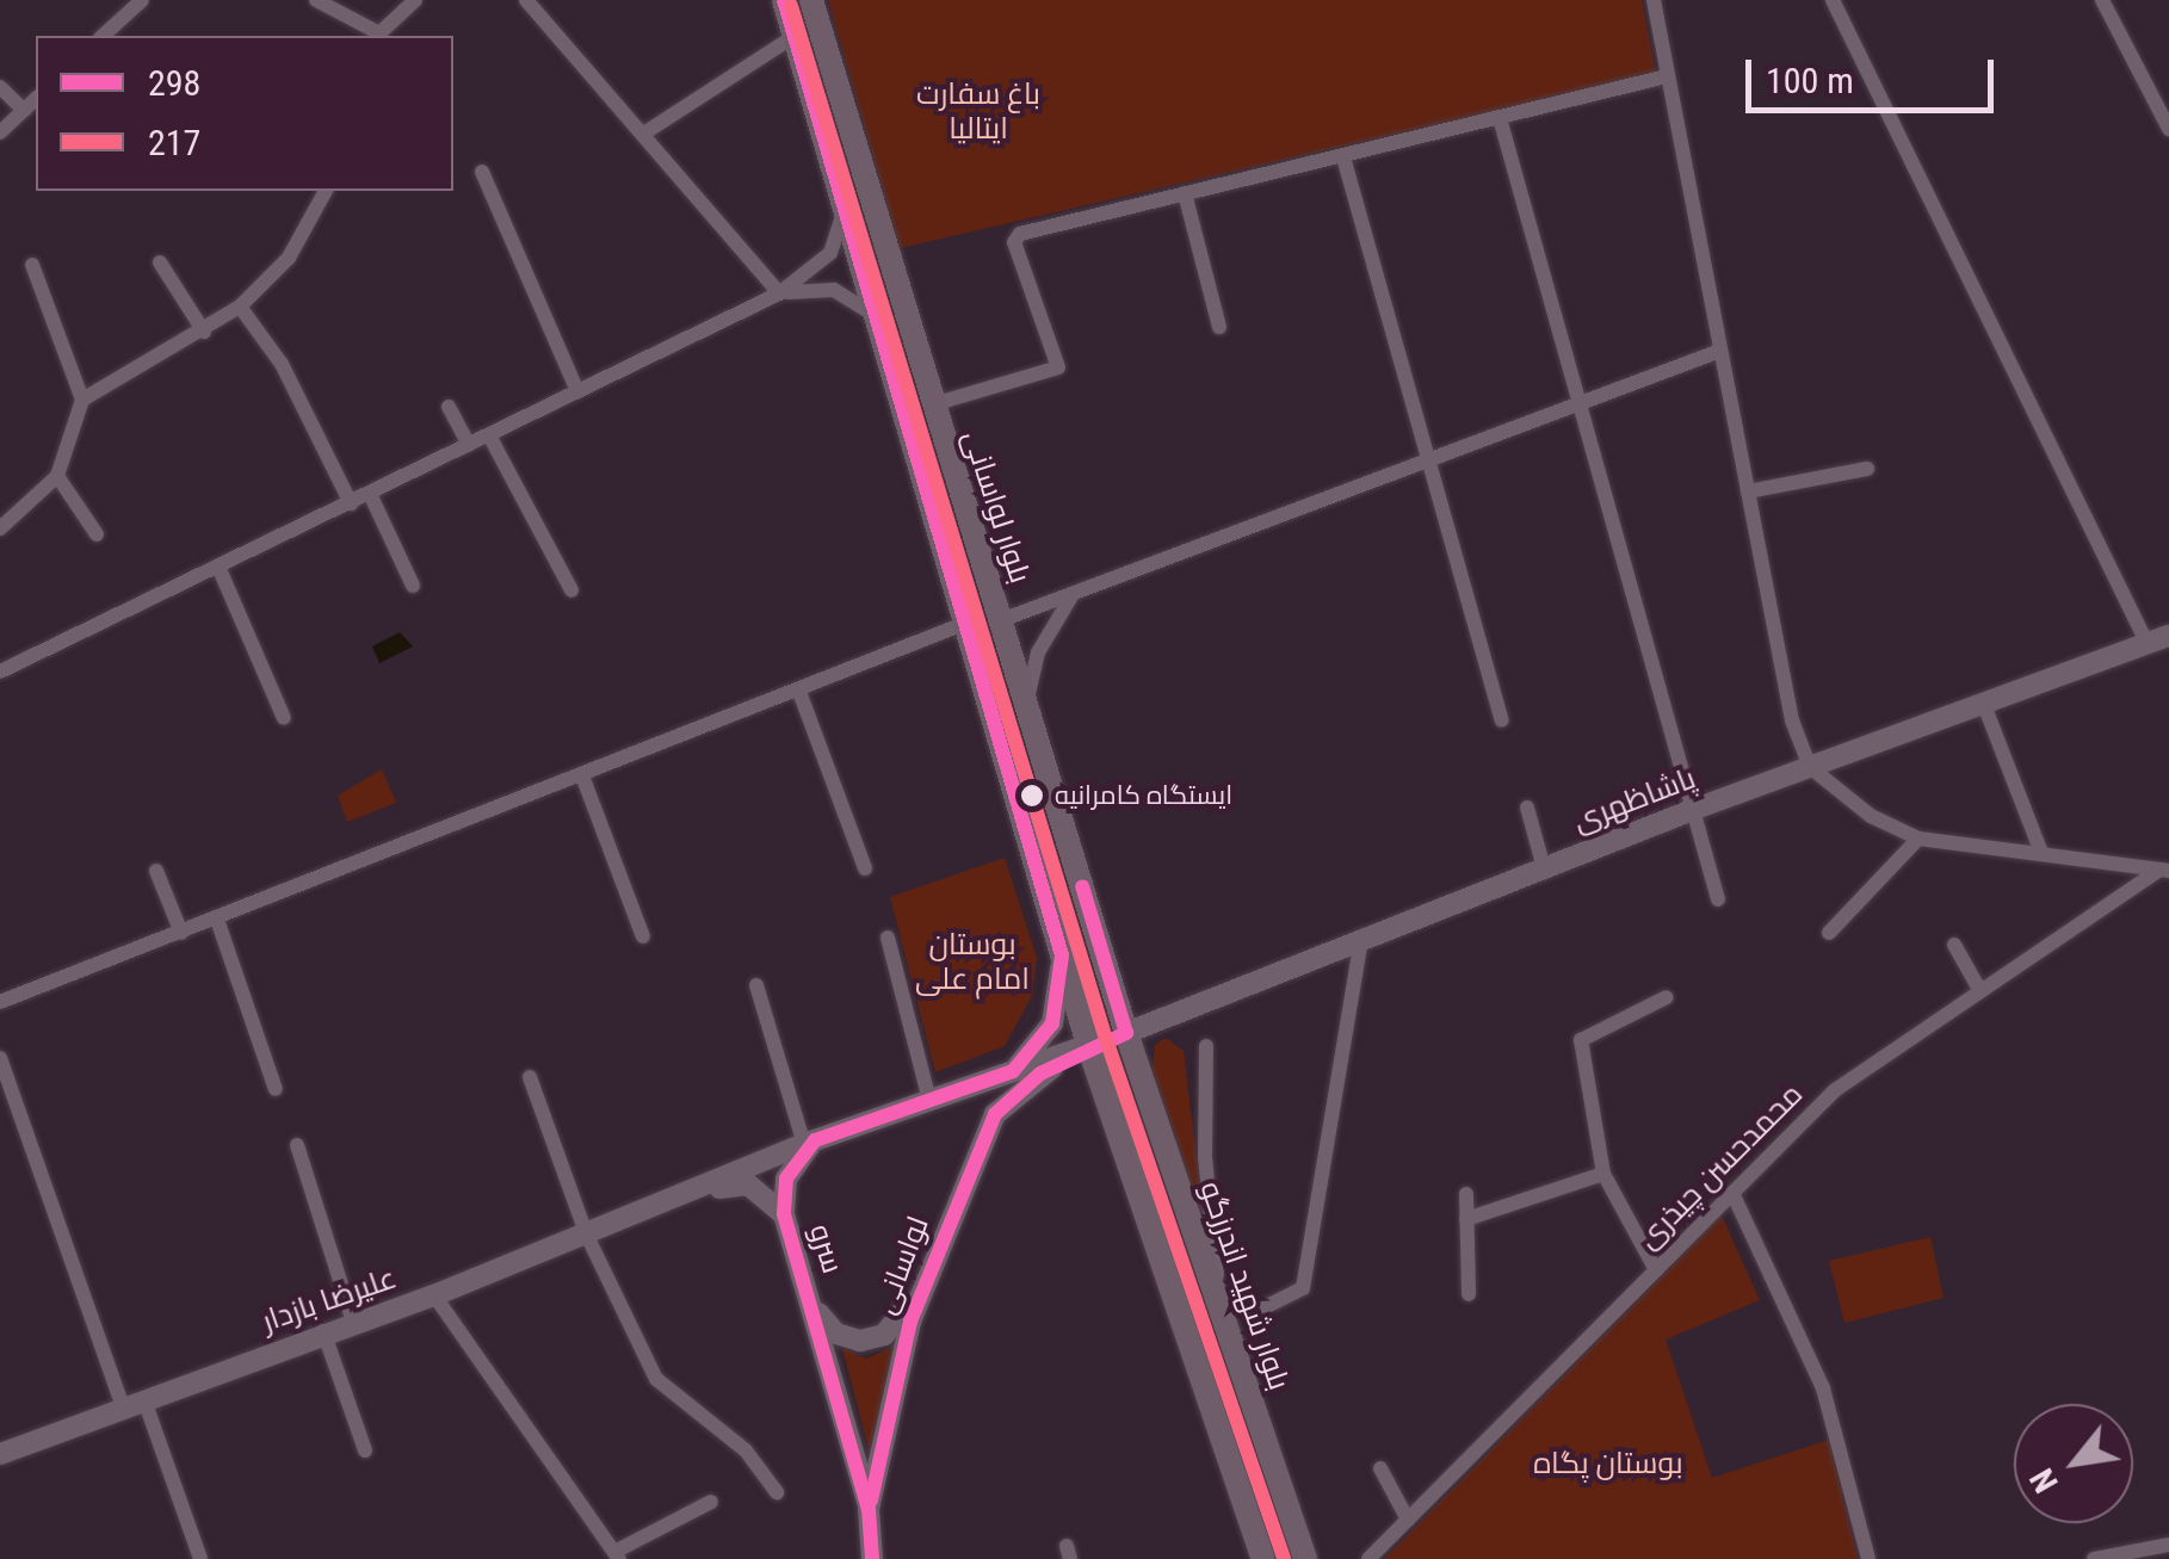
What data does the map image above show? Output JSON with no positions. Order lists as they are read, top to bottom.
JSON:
{
  "streets": {
    "main road": [
      "بلوار لواسانی",
      "پاشاظهری",
      "سرو",
      "لواسانی",
      "بلوار شهید اندرزگو",
      "علیرضا بازدار"
    ],
    "street": ["محمدحسن چیذری"]
  },
  "crossings": [
    ["بلوار لواسانی", "پاشاظهری"],
    ["بلوار لواسانی", "بلوار شهید اندرزگو"],
    ["پاشاظهری", "بلوار شهید اندرزگو"],
    ["سرو", "لواسانی"],
    ["سرو", "علیرضا بازدار"],
    ["لواسانی", "علیرضا بازدار"]
  ],
  "parks": ["باغ سفارت ایتالیا", "بوستان امام علی", "بوستان پگاه"],
  "places": ["ایستگاه کامرانیه"],
  "lines": ["transit line 298", "transit line 217"],
  "legend": ["298", "217"],
  "scale_bar": "100 m",
  "north": "bottom left"
}
